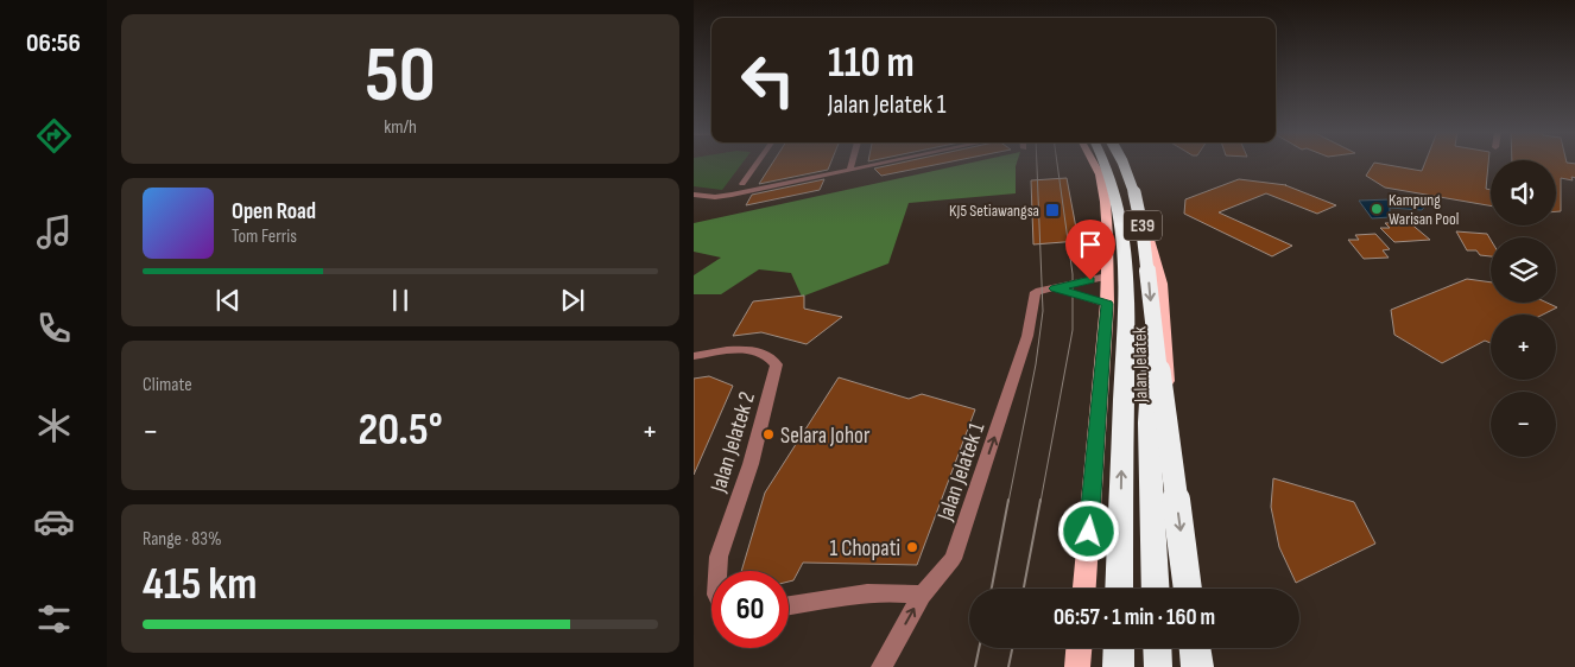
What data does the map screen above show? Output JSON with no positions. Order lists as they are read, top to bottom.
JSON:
{
  "streets": {
    "highway": ["E39"],
    "main road": ["Jalan Jelatek"],
    "street": ["Jalan Jelatek 2", "Jalan Jelatek 1"]
  },
  "crossings": [
    ["Jalan Jelatek", "Jalan Jelatek 1"]
  ],
  "one_way": ["Jalan Jelatek 1"],
  "places": {
    "other": ["Kampung Warisan Pool", "Selara Johor", "1 Chopati"],
    "transit": ["KJ5 Setiawangsa"]
  },
  "page": {
    "tabs": "06:56",
    "tile": [
      ["50", "km/h"],
      "Climate",
      ["Range · 83%", "415 km"]
    ],
    "turn": ["110 m", "Jalan Jelatek 1"],
    "map_buttons": ["+", "−"],
    "song": ["Open Road", "Tom Ferris"],
    "heat": ["−", "20.5°", "+"],
    "limit": "60",
    "trip": "06:57 · 1 min · 160 m"
  }
}
